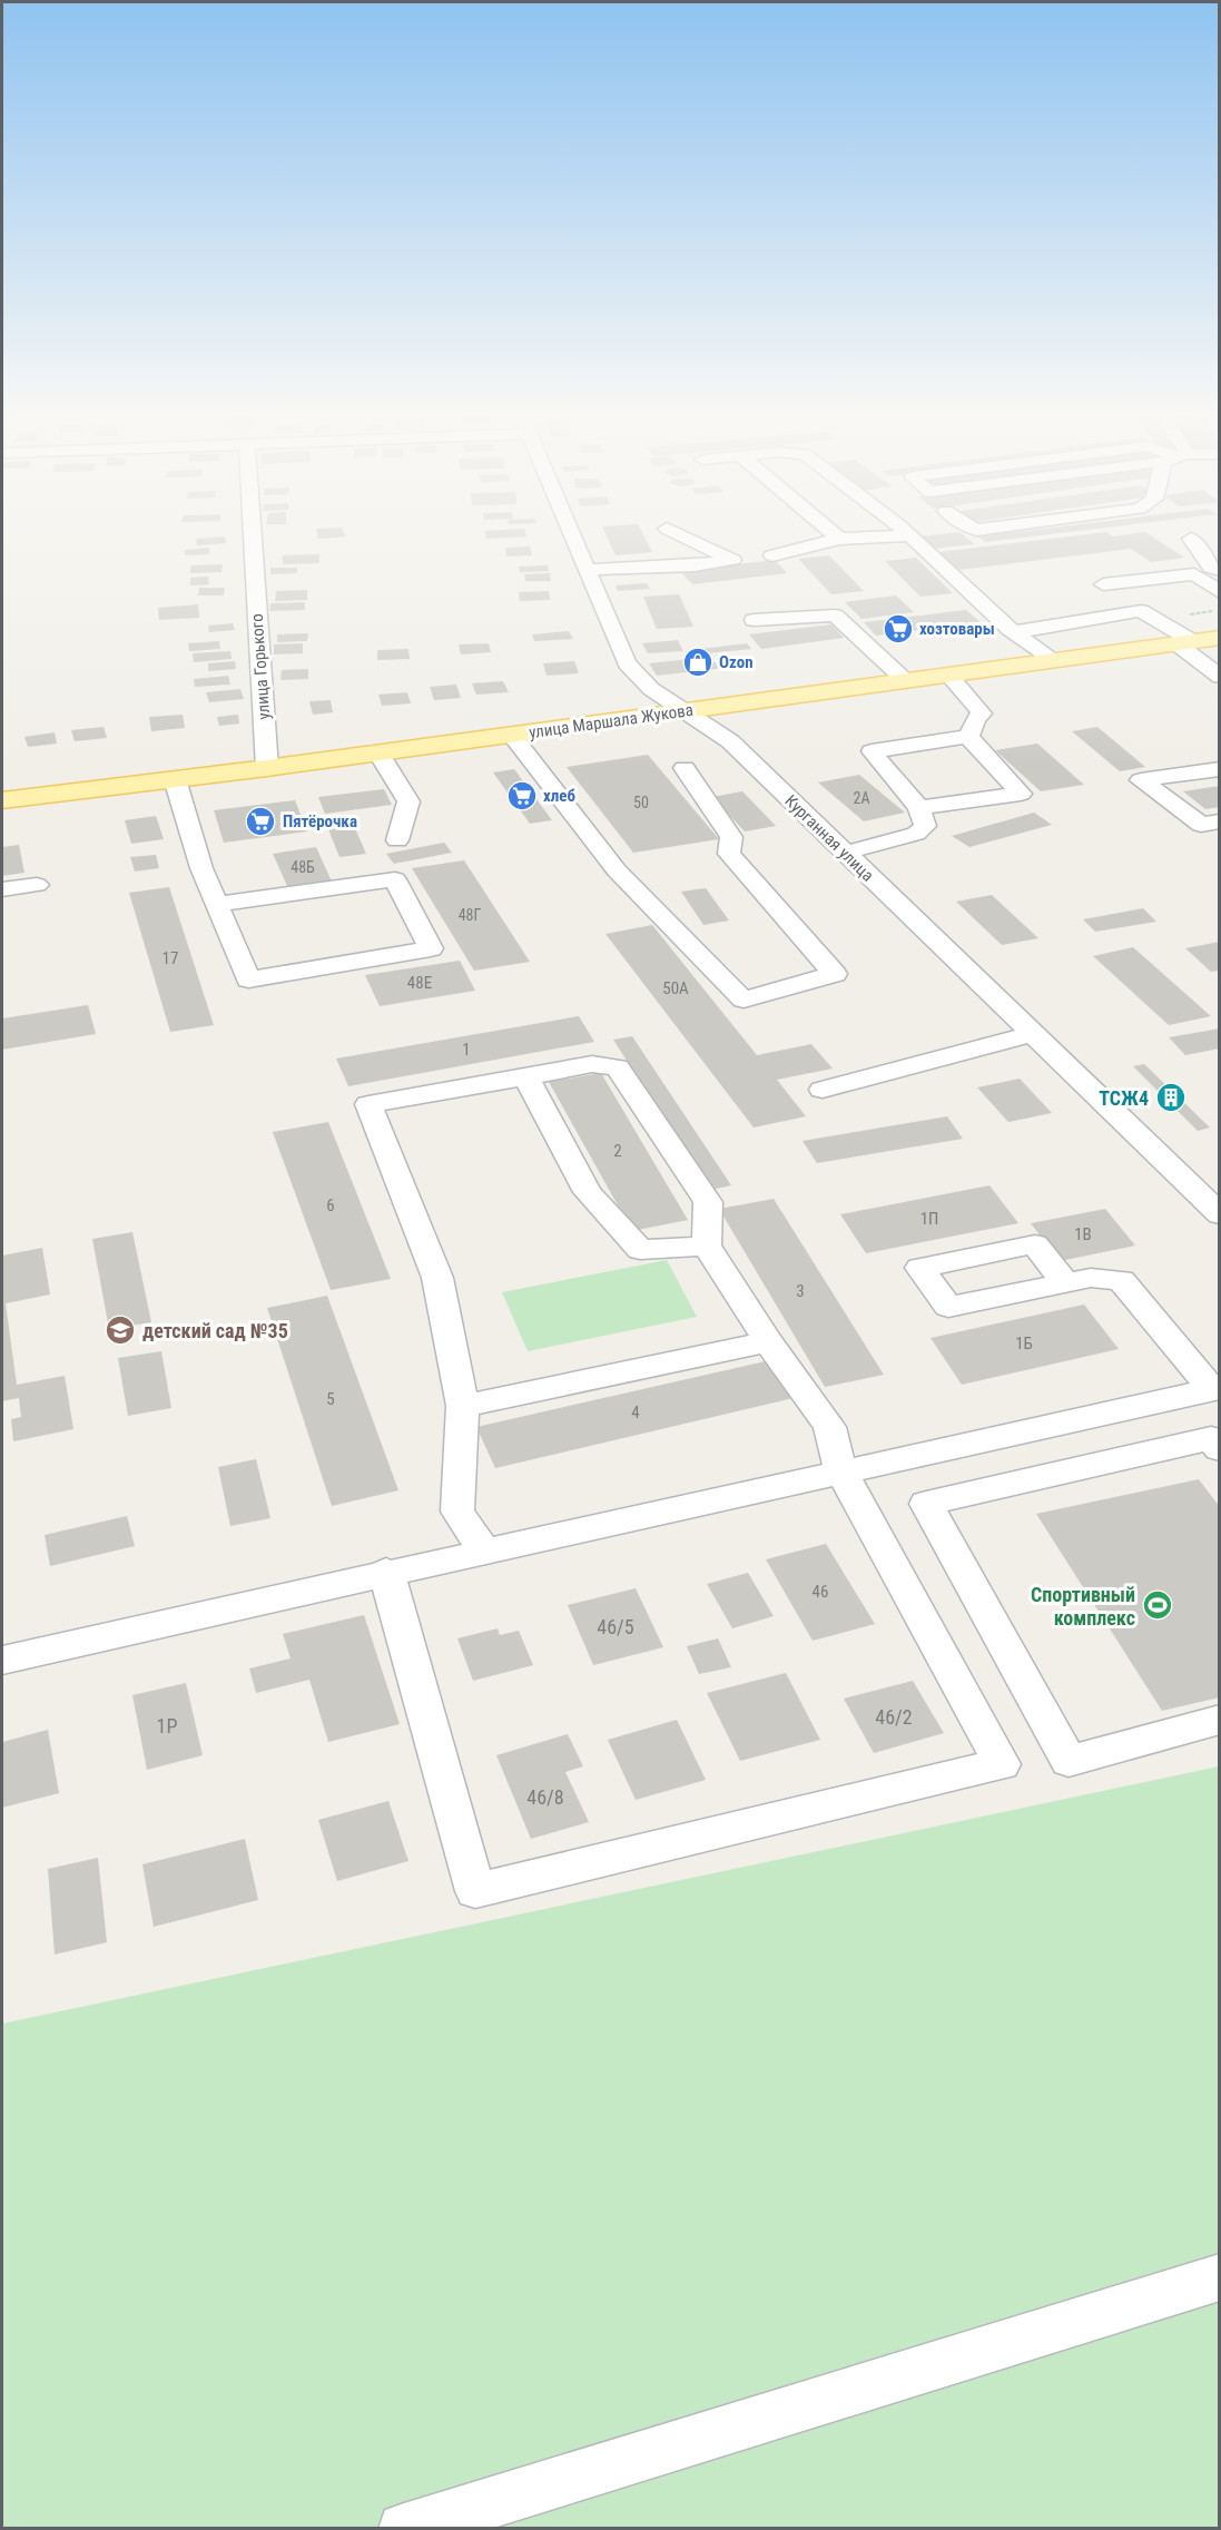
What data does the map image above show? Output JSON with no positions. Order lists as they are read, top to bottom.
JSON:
{
  "streets": {
    "main road": ["улица Маршала Жукова"],
    "street": ["улица Горького", "Курганная улица"]
  },
  "crossings": [
    ["улица Горького", "улица Маршала Жукова"],
    ["улица Маршала Жукова", "Курганная улица"]
  ],
  "places": {
    "supermarket": ["хозтовары", "хлеб", "Пятёрочка"],
    "shop": ["Ozon"],
    "building": ["ТСЖ4"],
    "school or university": ["детский сад №35"],
    "sports": ["Спортивный комплекс"]
  },
  "house_numbers": [
    "2А",
    "50",
    "48Б",
    "48Г",
    "17",
    "48Е",
    "50А",
    "1",
    "2",
    "6",
    "1П",
    "1В",
    "3",
    "1Б",
    "5",
    "4",
    "46",
    "46/5",
    "46/2",
    "1Р",
    "46/8"
  ]
}
